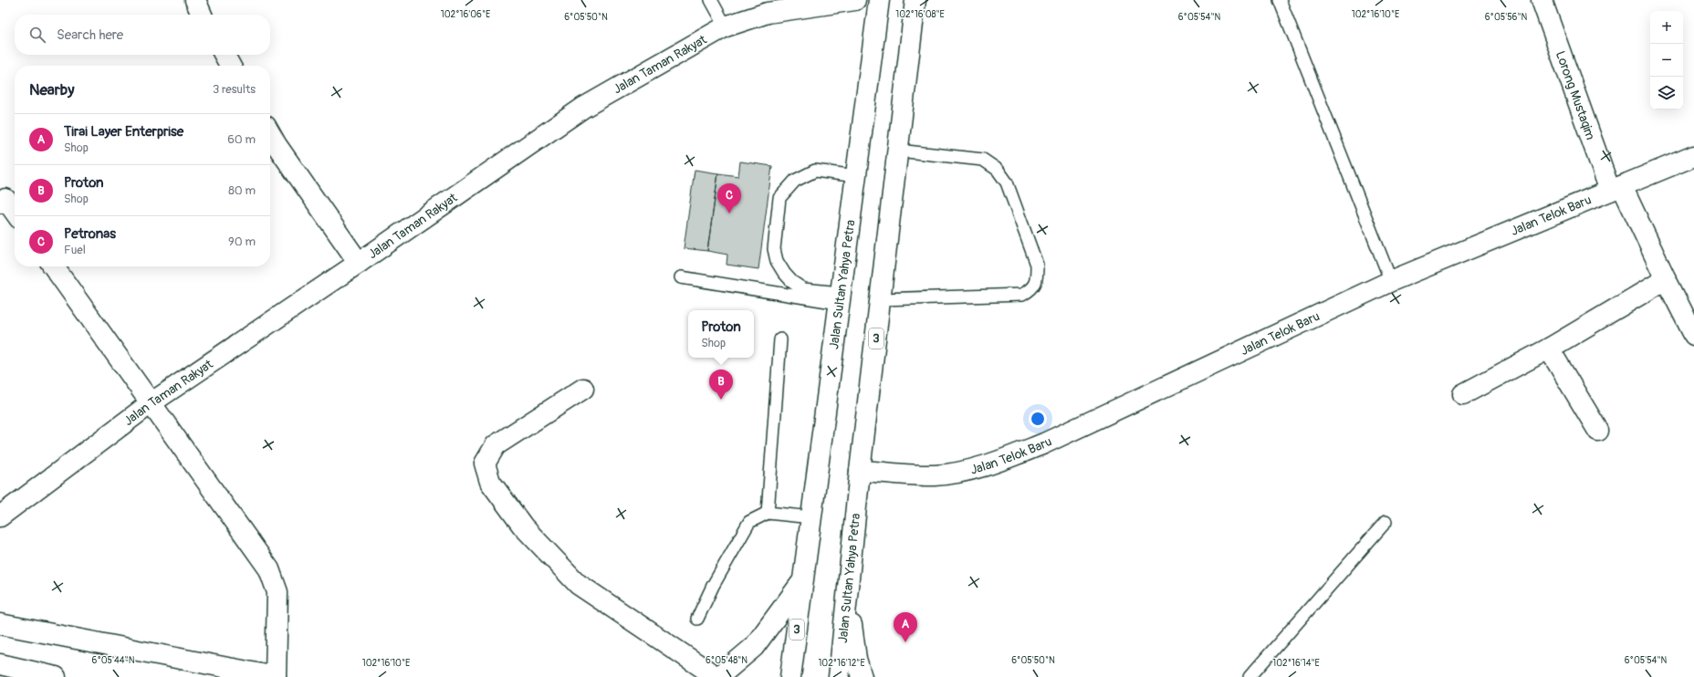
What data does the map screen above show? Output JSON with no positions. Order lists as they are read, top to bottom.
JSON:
{
  "streets": {
    "main road": [
      "Jalan Taman Rakyat",
      "Lorong Mustaqim",
      "Jalan Telok Baru",
      "Jalan Sultan Yahya Petra",
      "3"
    ]
  },
  "crossings": [
    ["Lorong Mustaqim", "Jalan Telok Baru"],
    ["Jalan Telok Baru", "Jalan Sultan Yahya Petra"]
  ],
  "page": {
    "map_buttons": ["+", "−"],
    "search": "Search here",
    "heading": ["Nearby", "3 results"],
    "list": [
      {
        "mark": "A",
        "name": "Tirai Layer Enterprise",
        "note": "Shop",
        "value": "60 m"
      },
      {
        "mark": "B",
        "name": "Proton",
        "note": "Shop",
        "value": "80 m"
      },
      {
        "mark": "C",
        "name": "Petronas",
        "note": "Fuel",
        "value": "90 m"
      }
    ],
    "pins": ["C", "B", "A"],
    "popup": ["Proton", "Shop"]
  },
  "coordinates": [
    "102°16'06\"E",
    "102°16'08\"E",
    "102°16'10\"E",
    "6°05'50\"N",
    "6°05'54\"N",
    "6°05'56\"N",
    "6°05'44\"N",
    "6°05'48\"N",
    "102°16'12\"E",
    "102°16'14\"E"
  ]
}
